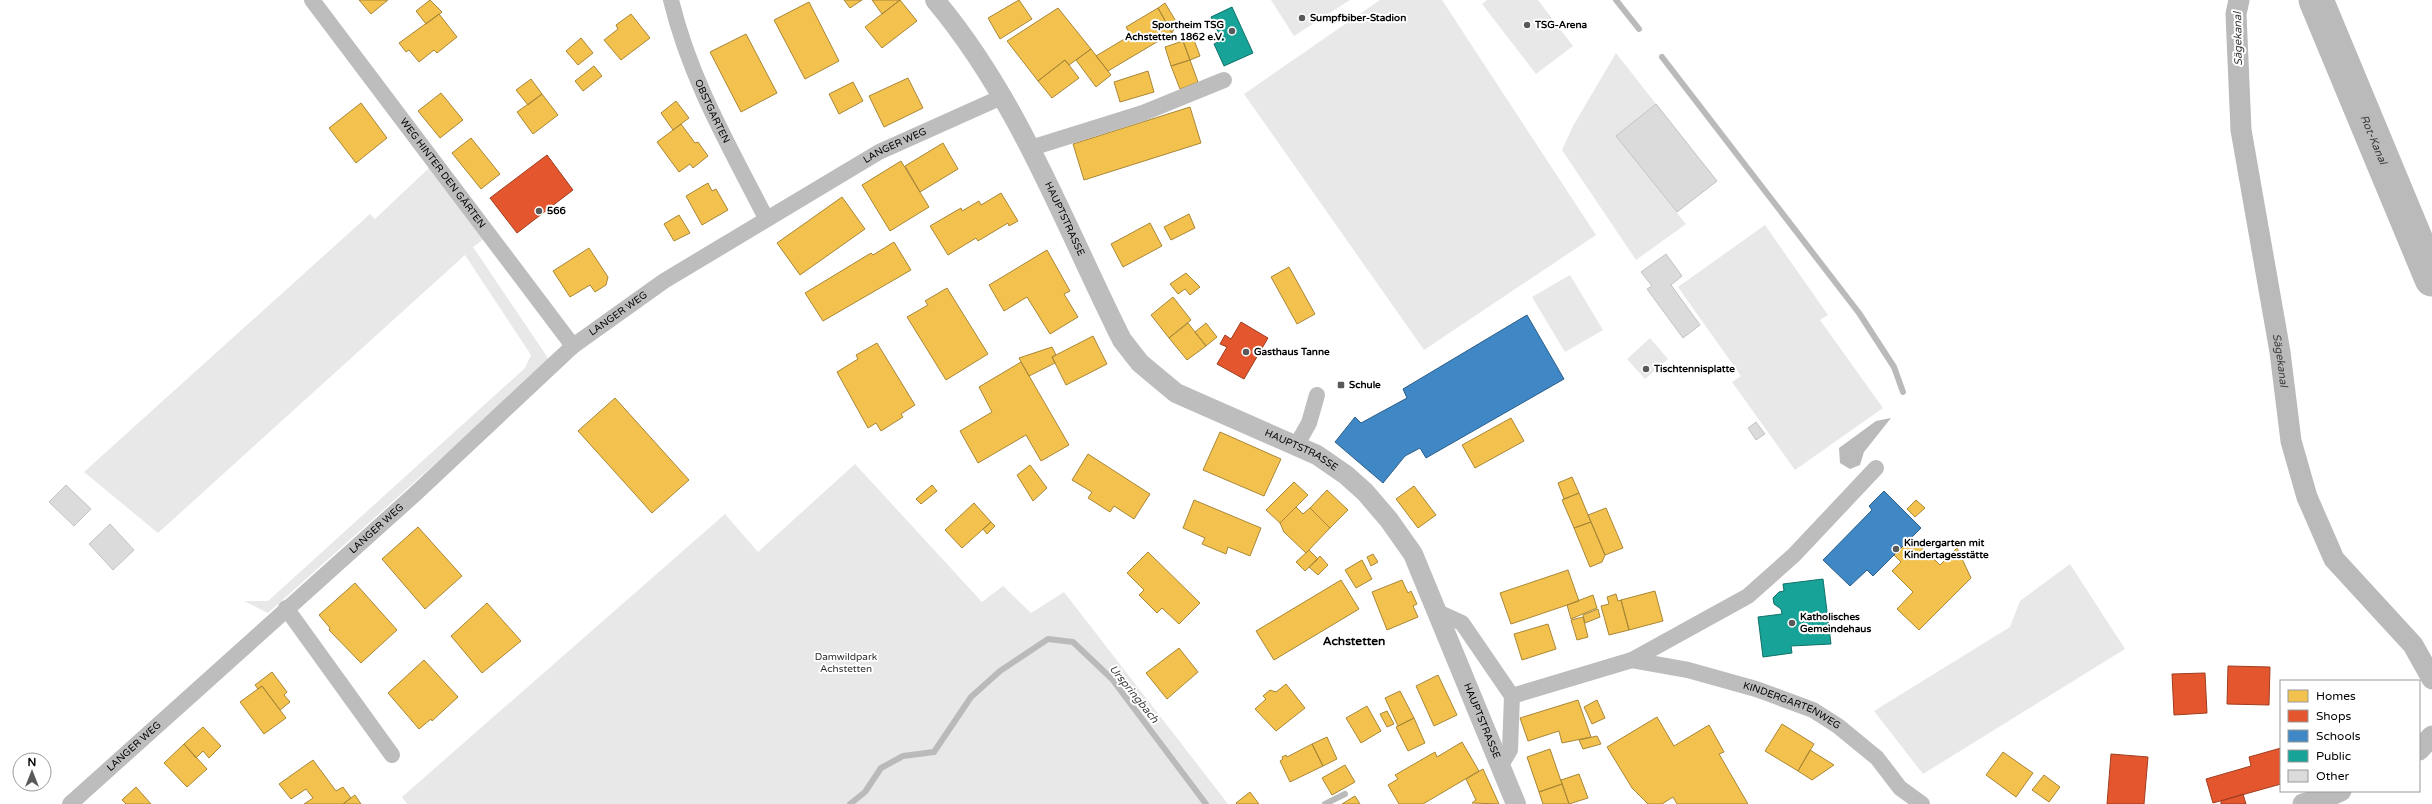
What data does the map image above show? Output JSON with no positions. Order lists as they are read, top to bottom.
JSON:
{
  "streets": {
    "street": [
      "OBSTGARTEN",
      "LANGER WEG",
      "WEG HINTER DEN GÄRTEN",
      "HAUPTSTRASSE",
      "KINDERGARTENWEG"
    ]
  },
  "crossings": [
    ["OBSTGARTEN", "LANGER WEG"],
    ["LANGER WEG", "WEG HINTER DEN GÄRTEN"],
    ["LANGER WEG", "HAUPTSTRASSE"]
  ],
  "districts": ["Achstetten"],
  "water": ["Sägekanal", "Rot-Kanal", "Urspringbach"],
  "parks": ["Damwildpark Achstetten"],
  "places": {
    "other": [
      "Sumpfbiber-Stadion",
      "TSG-Arena",
      "Sportheim TSG Achstetten 1862 e.V.",
      "566",
      "Gasthaus Tanne",
      "Tischtennisplatte",
      "Kindergarten mit Kindertagesstätte",
      "Katholisches Gemeindehaus"
    ],
    "transit": ["Schule"]
  },
  "legend": [
    "Homes",
    "Shops",
    "Schools",
    "Public",
    "Other"
  ],
  "north": "top"
}
